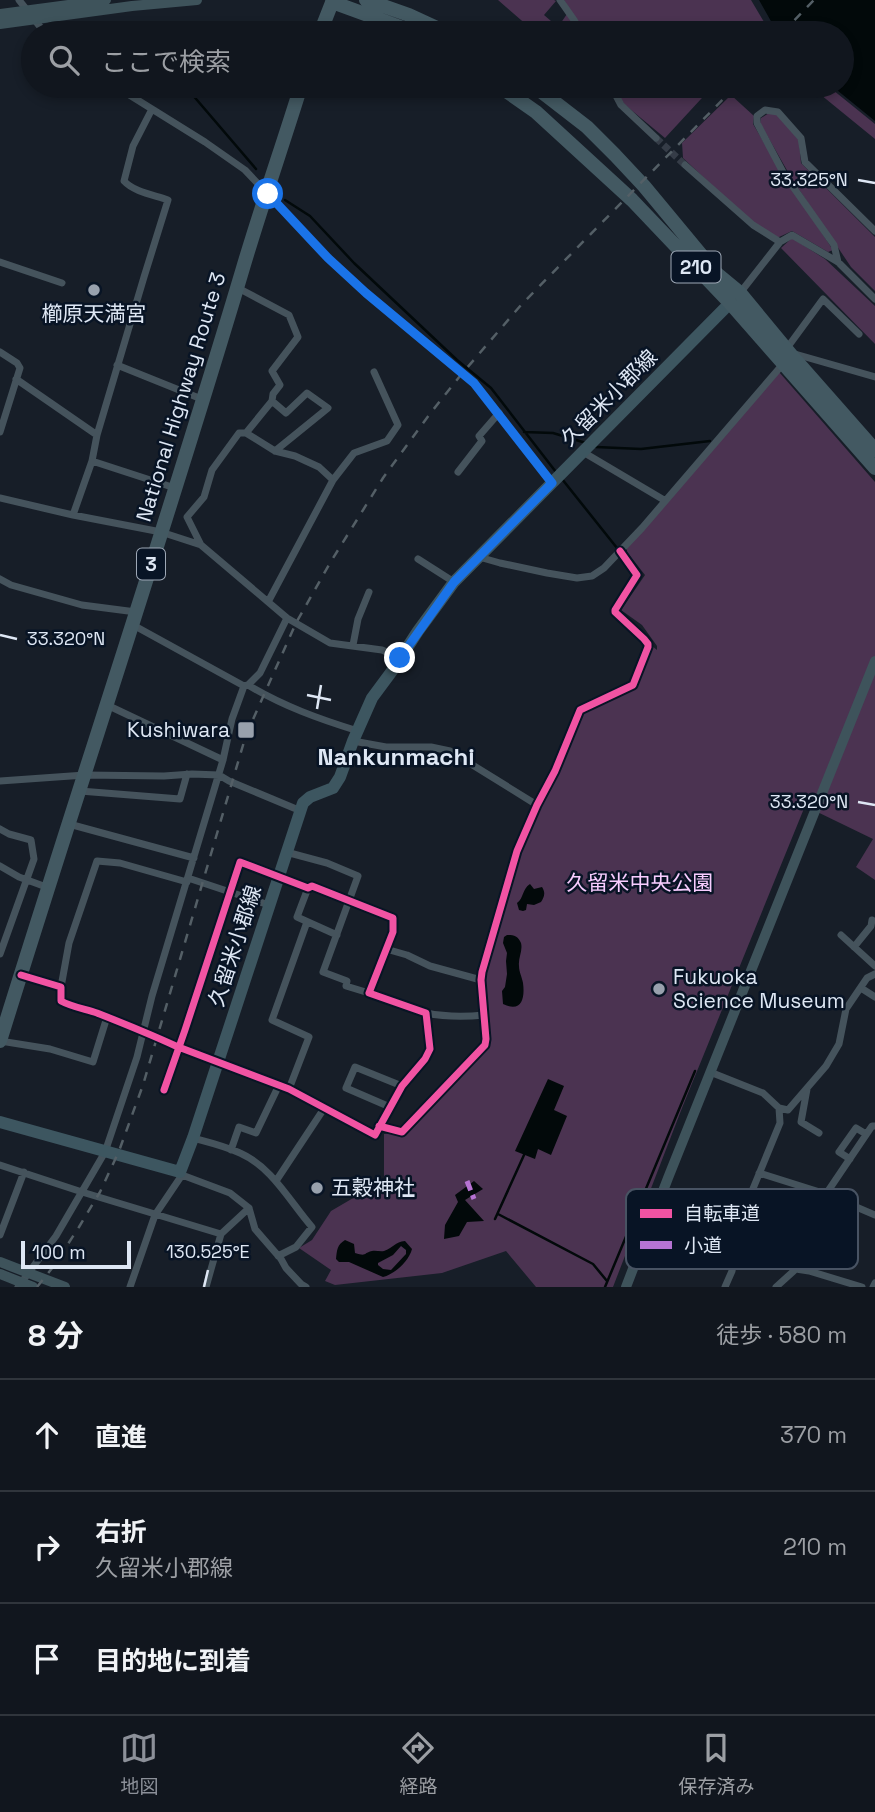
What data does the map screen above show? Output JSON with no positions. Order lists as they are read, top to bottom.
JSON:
{
  "streets": {
    "highway": ["210", "National Highway Route 3", "3"],
    "main road": ["久留米小郡線"]
  },
  "crossings": [
    ["210", "久留米小郡線"]
  ],
  "districts": ["Nankunmachi"],
  "parks": ["久留米中央公園"],
  "places": {
    "other": ["櫛原天満宮", "Fukuoka Science Museum", "五穀神社"],
    "transit": ["Kushiwara"]
  },
  "legend": ["自転車道", "小道"],
  "scale_bar": "100 m",
  "page": {
    "search": "ここで検索",
    "scale": "100 m",
    "heading": ["8 分", "徒歩 · 580 m"],
    "list": [
      ["直進", "370 m"],
      ["右折", "久留米小郡線", "210 m"],
      "目的地に到着"
    ],
    "nav": ["地図", "経路", "保存済み"]
  },
  "coordinates": ["33.325°N", "33.320°N", "130.525°E"]
}
